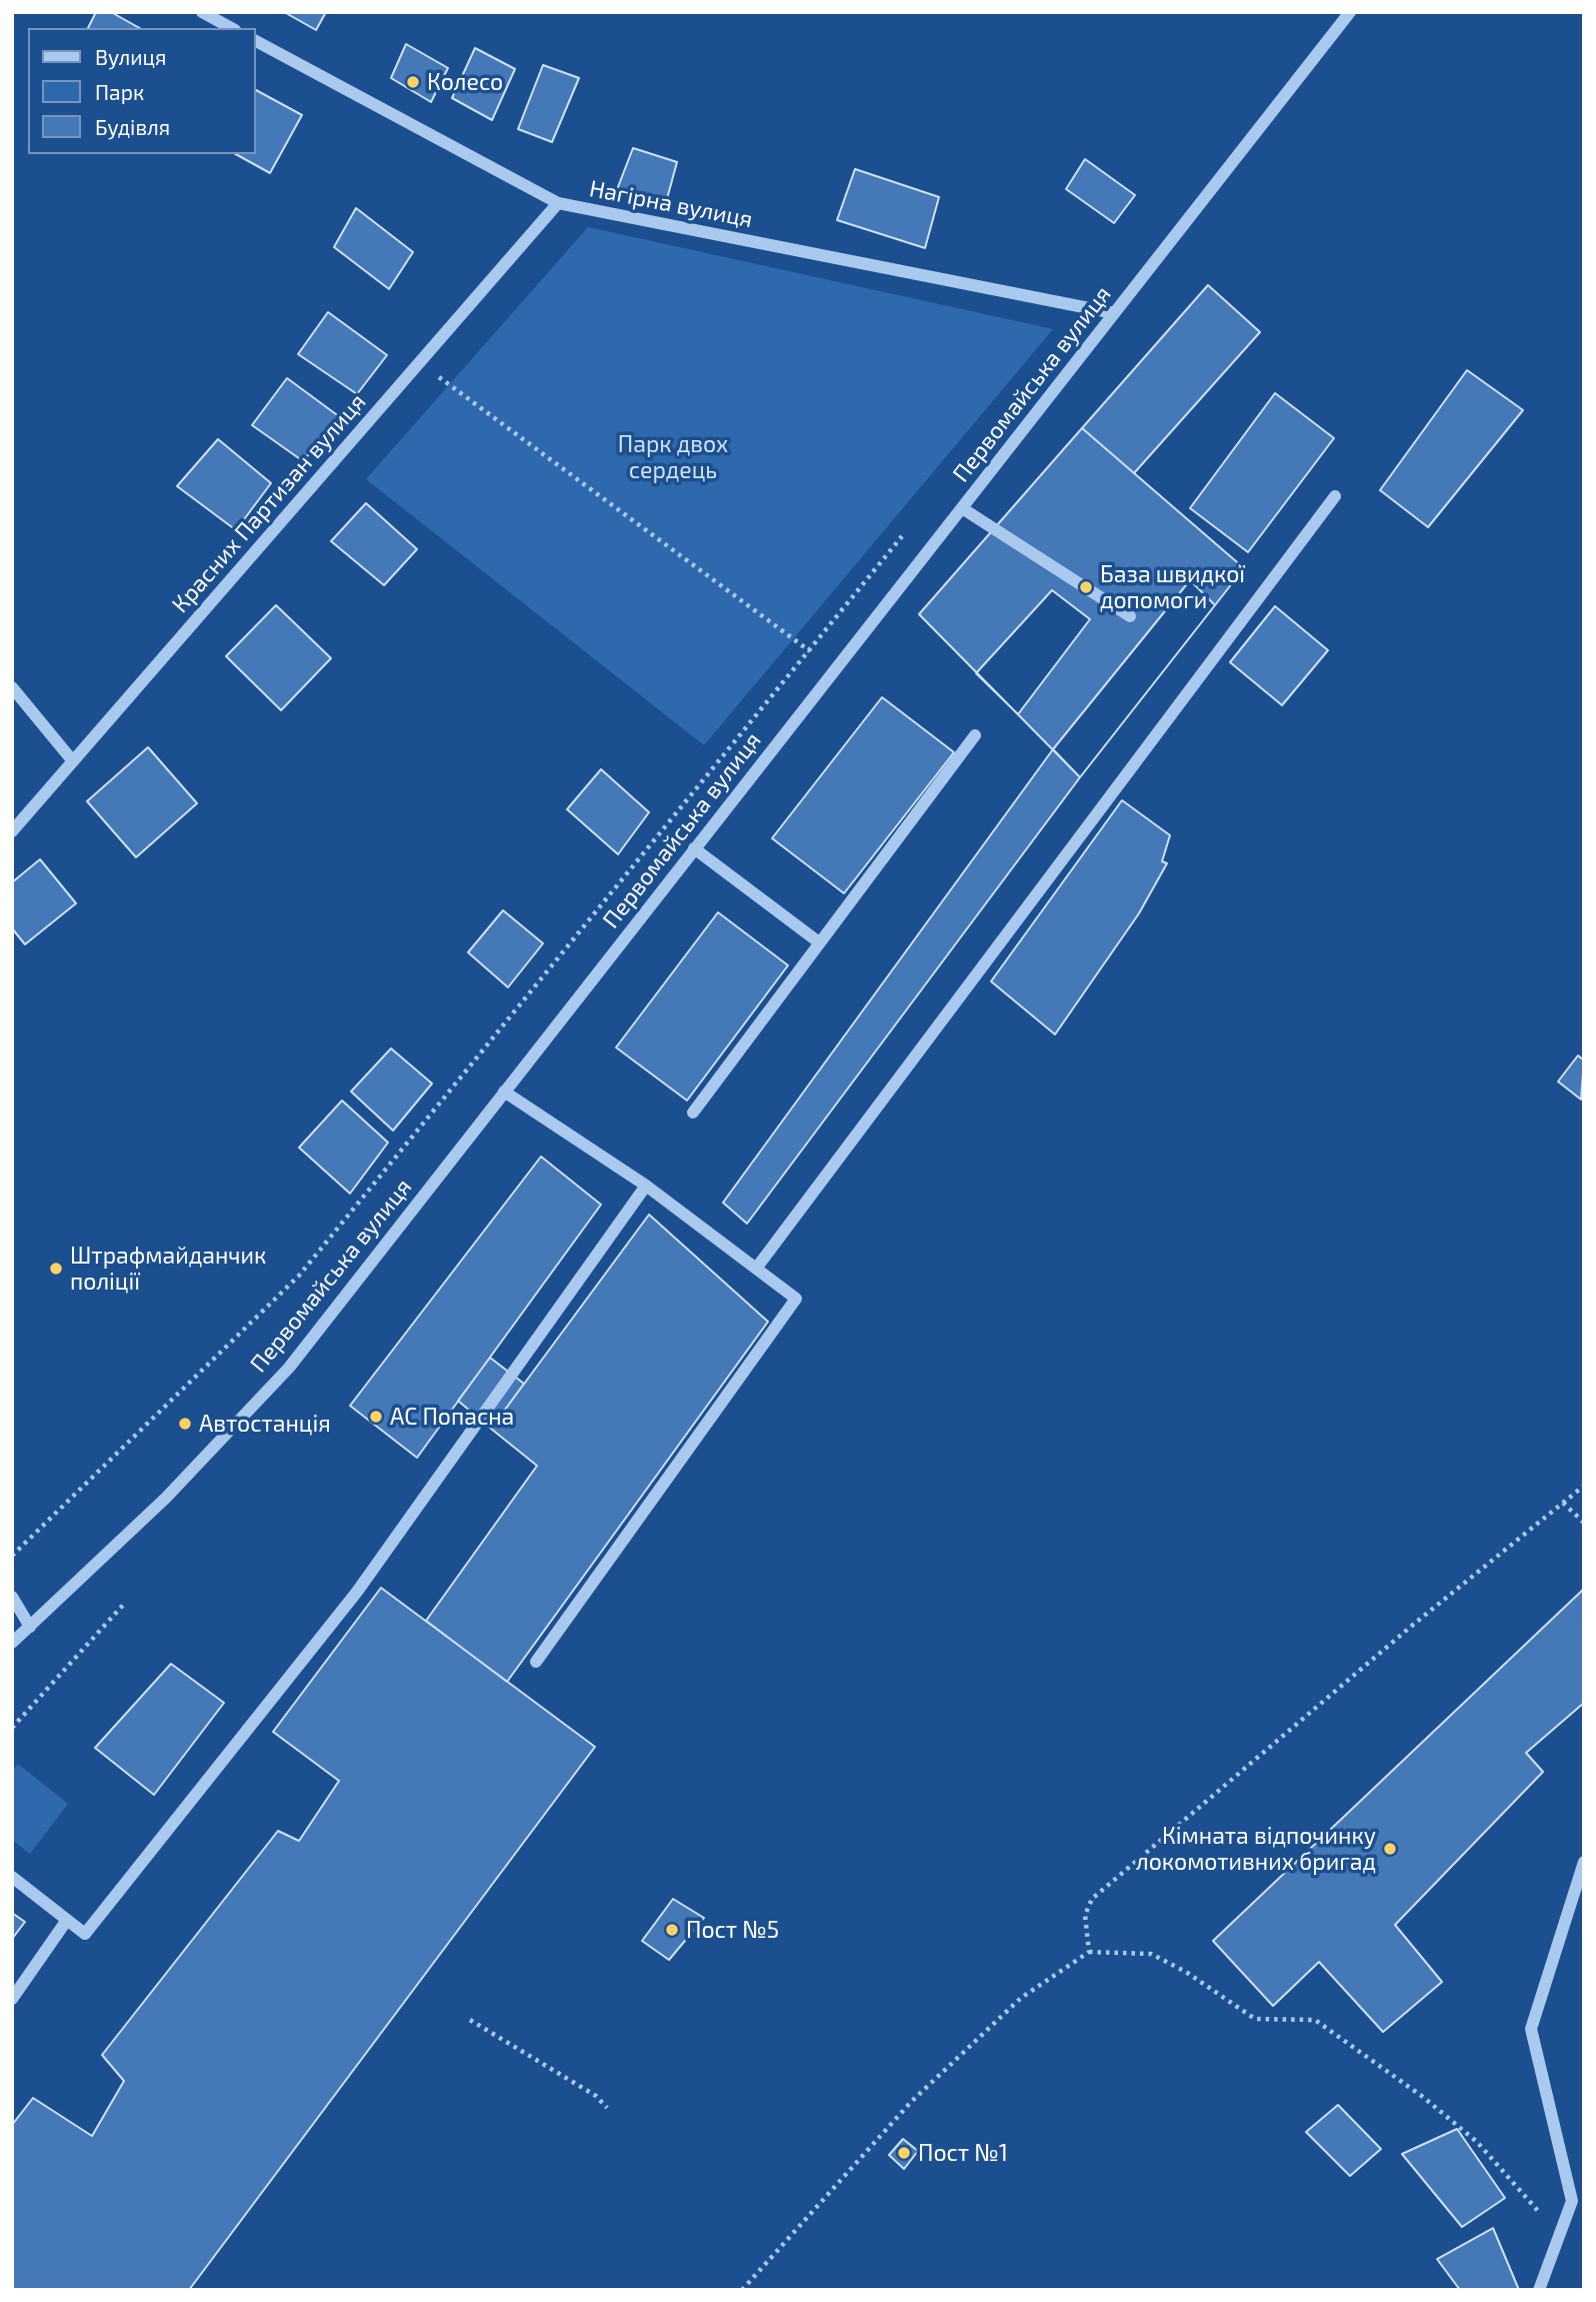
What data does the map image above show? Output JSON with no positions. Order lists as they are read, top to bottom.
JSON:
{
  "streets": {
    "street": ["Нагірна вулиця", "Первомайська вулиця", "Красних Партизан вулиця"]
  },
  "crossings": [
    ["Нагірна вулиця", "Первомайська вулиця"],
    ["Нагірна вулиця", "Красних Партизан вулиця"]
  ],
  "parks": ["Парк двох сердець"],
  "places": [
    "Колесо",
    "База швидкої допомоги",
    "Штрафмайданчик поліції",
    "АС Попасна",
    "Автостанція",
    "Кімната відпочинку локомотивних бригад",
    "Пост №5",
    "Пост №1"
  ],
  "legend": ["Вулиця", "Парк", "Будівля"]
}
